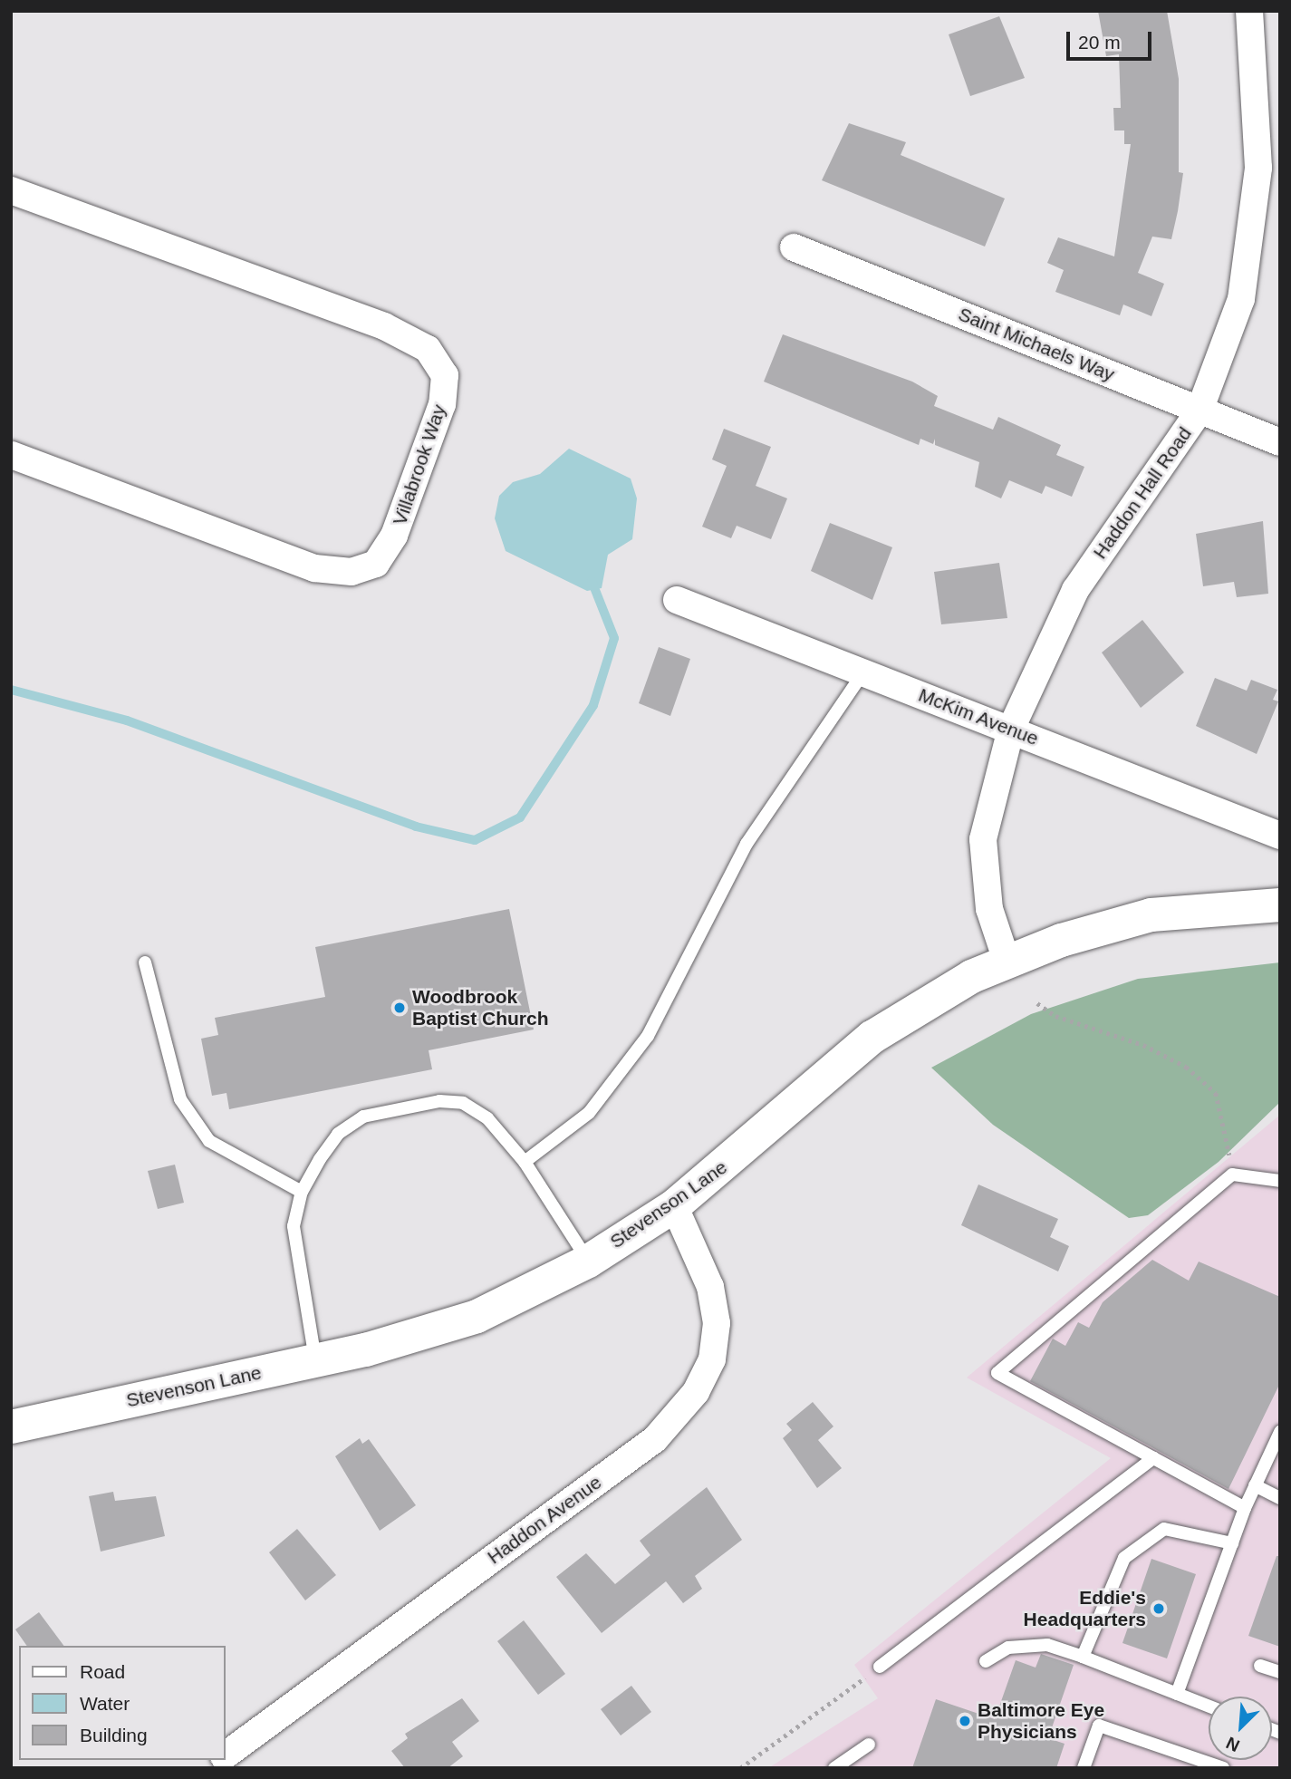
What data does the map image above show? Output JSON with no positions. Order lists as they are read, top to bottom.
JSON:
{
  "streets": {
    "street": [
      "Saint Michaels Way",
      "Villabrook Way",
      "Haddon Hall Road",
      "McKim Avenue",
      "Stevenson Lane",
      "Haddon Avenue"
    ]
  },
  "crossings": [
    ["Saint Michaels Way", "Haddon Hall Road"],
    ["Haddon Hall Road", "McKim Avenue"],
    ["Haddon Hall Road", "Stevenson Lane"],
    ["Stevenson Lane", "Haddon Avenue"]
  ],
  "places": ["Woodbrook Baptist Church", "Eddie's Headquarters", "Baltimore Eye Physicians"],
  "legend": ["Road", "Water", "Building"],
  "scale_bar": "20 m",
  "north": "bottom left"
}
